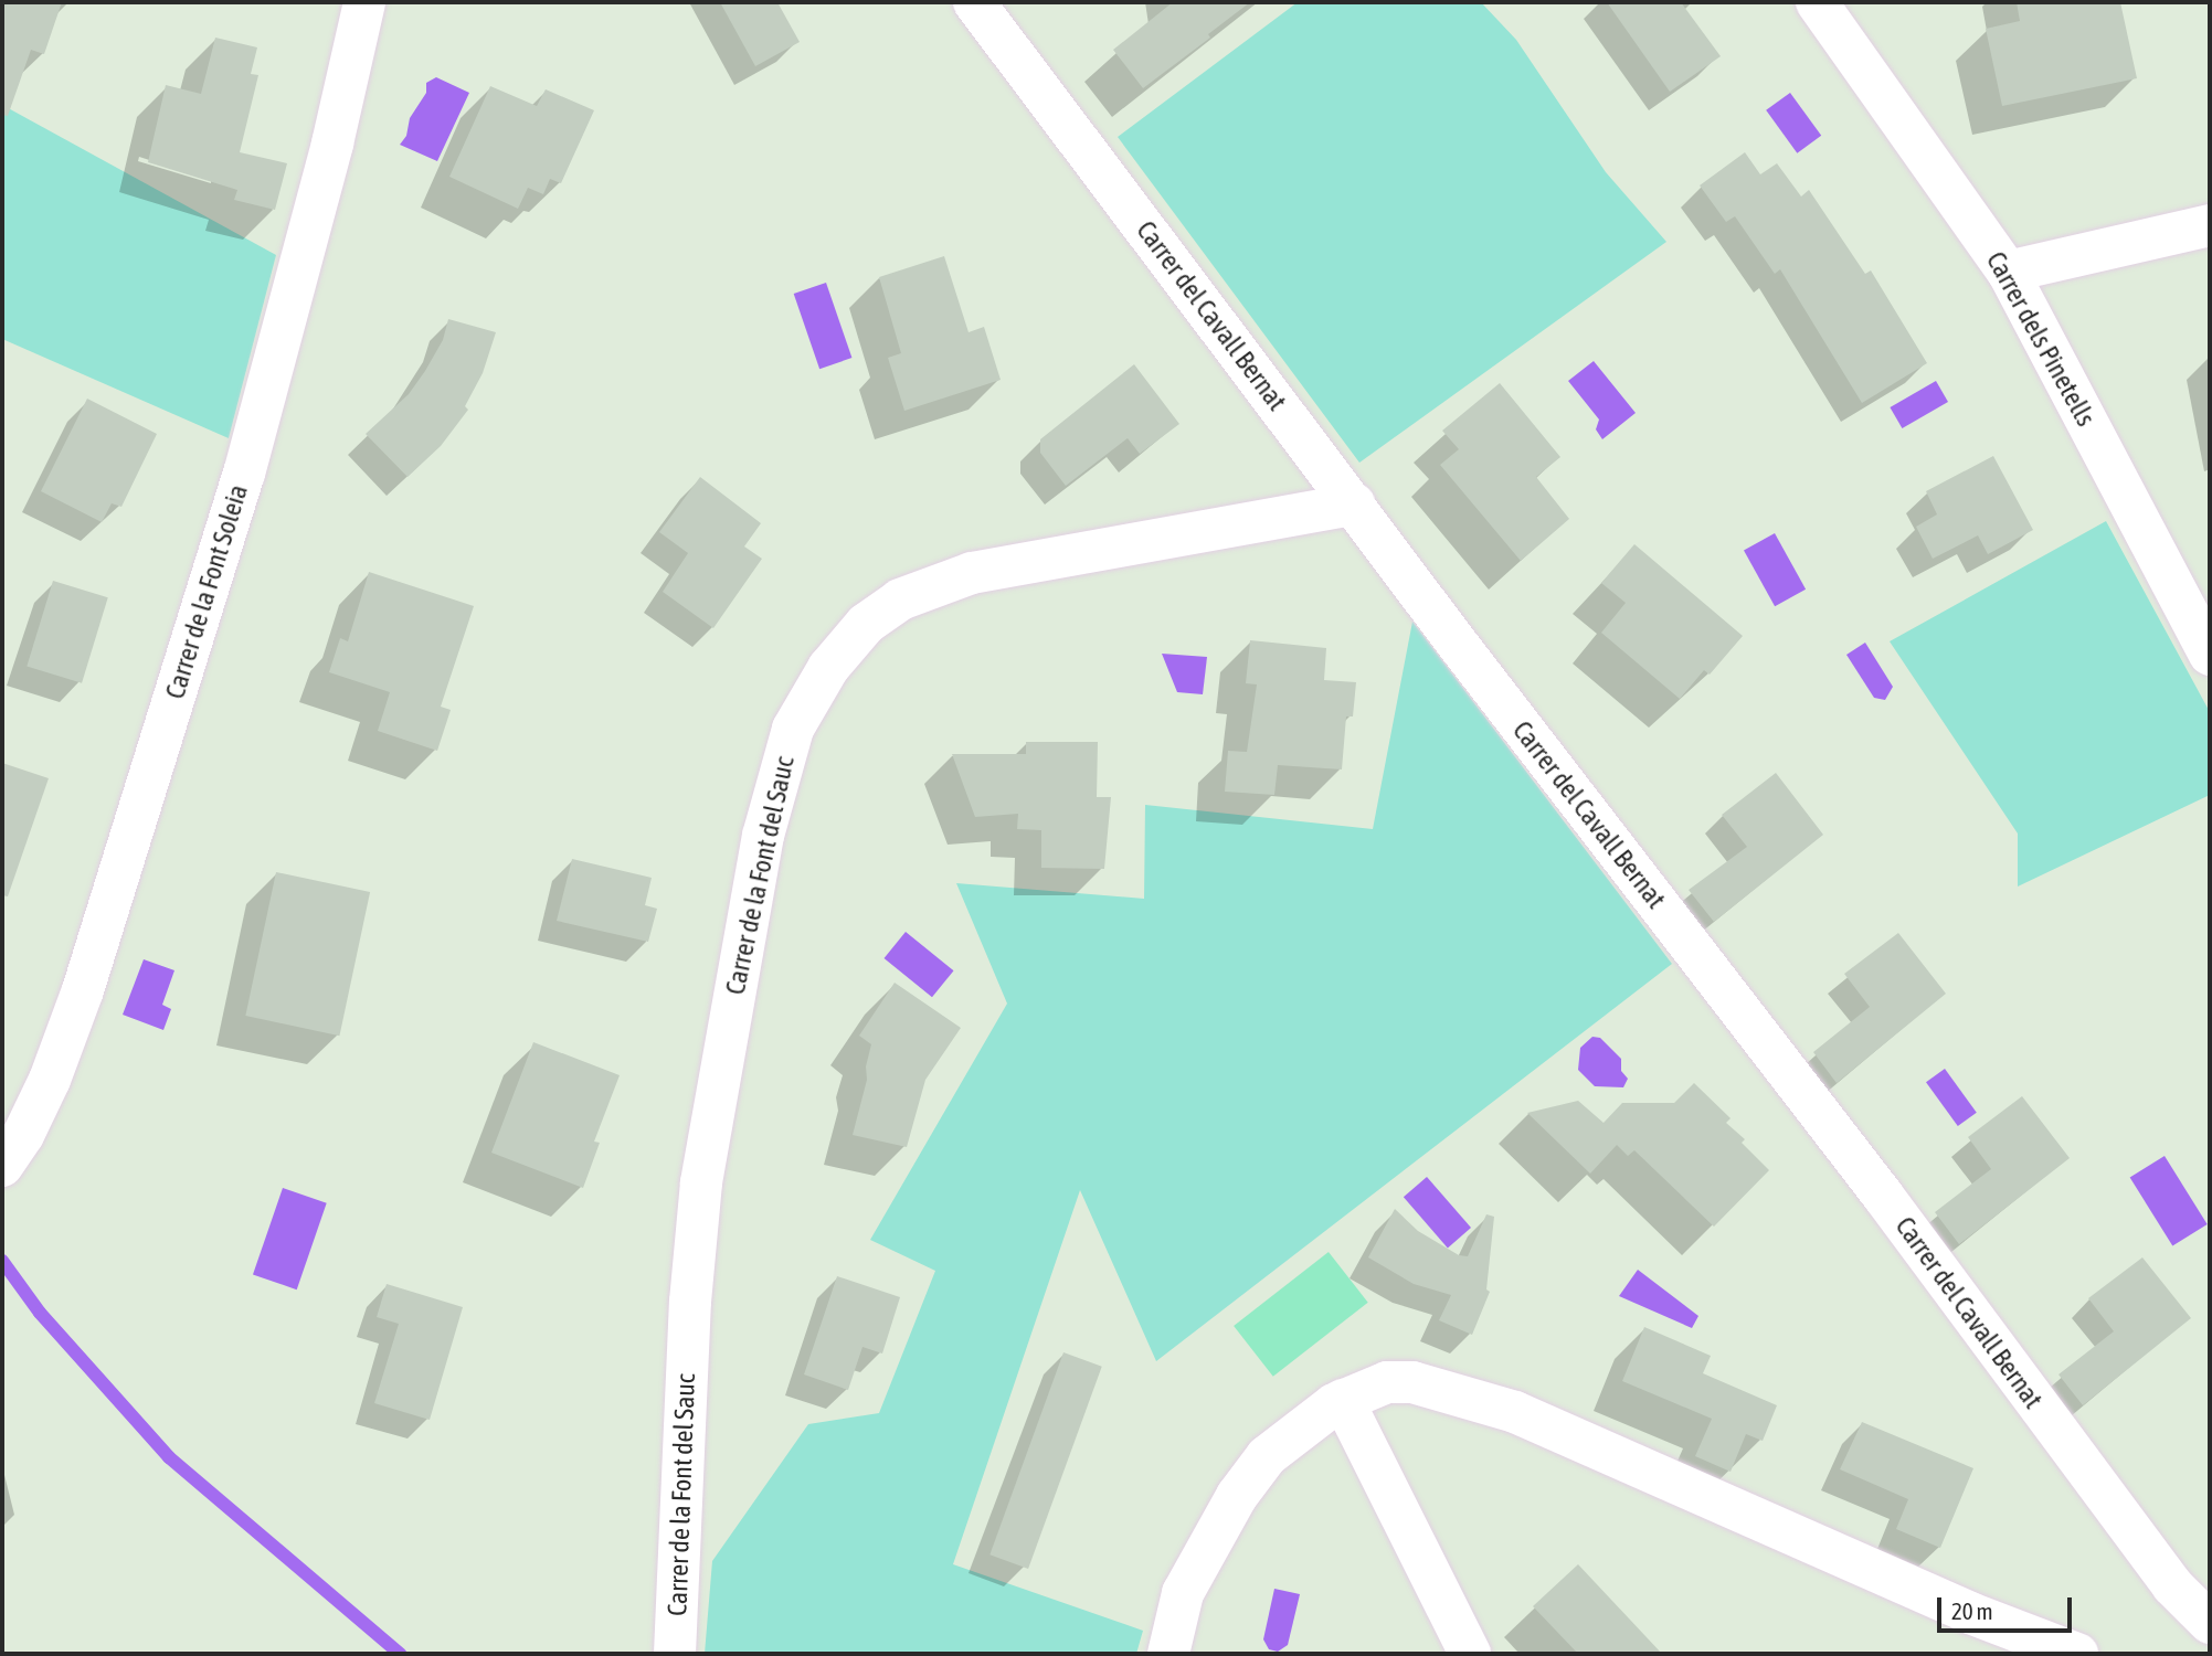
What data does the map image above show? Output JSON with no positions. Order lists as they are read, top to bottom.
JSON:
{
  "streets": {
    "street": [
      "Carrer del Cavall Bernat",
      "Carrer dels Pinetells",
      "Carrer de la Font Soleia",
      "Carrer de la Font del Sauc"
    ]
  },
  "crossings": [
    ["Carrer del Cavall Bernat", "Carrer de la Font del Sauc"]
  ],
  "scale_bar": "20 m"
}
